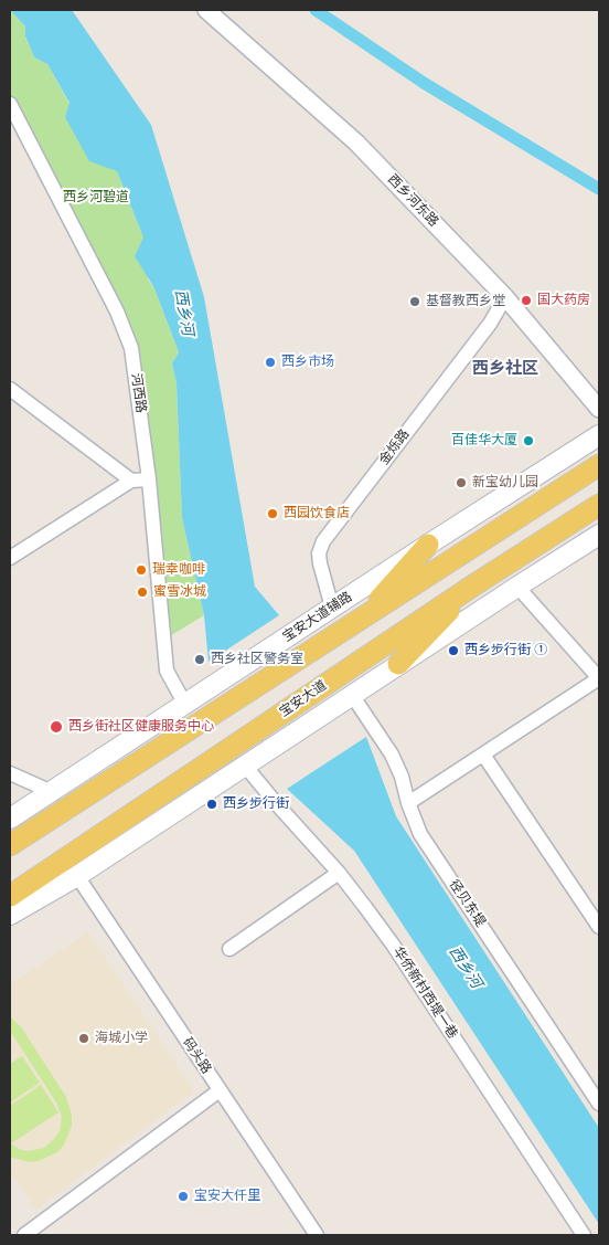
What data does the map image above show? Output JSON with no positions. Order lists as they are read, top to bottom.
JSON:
{
  "streets": {
    "main road": ["宝安大道辅路", "宝安大道"],
    "street": [
      "西乡河东路",
      "河西路",
      "金烁路",
      "径贝东堤",
      "华侨新村西堤一巷",
      "码头路"
    ]
  },
  "crossings": [
    ["西乡河东路", "金烁路"],
    ["河西路", "宝安大道辅路"],
    ["金烁路", "宝安大道辅路"]
  ],
  "districts": ["西乡社区"],
  "water": ["西乡河"],
  "parks": ["西乡河碧道"],
  "places": [
    "国大药房",
    "基督教西乡堂",
    "西乡市场",
    "百佳华大厦",
    "新宝幼儿园",
    "西园饮食店",
    "瑞幸咖啡",
    "蜜雪冰城",
    "西乡步行街 ①",
    "西乡社区警务室",
    "西乡街社区健康服务中心",
    "西乡步行街",
    "海城小学",
    "宝安大仟里"
  ]
}
